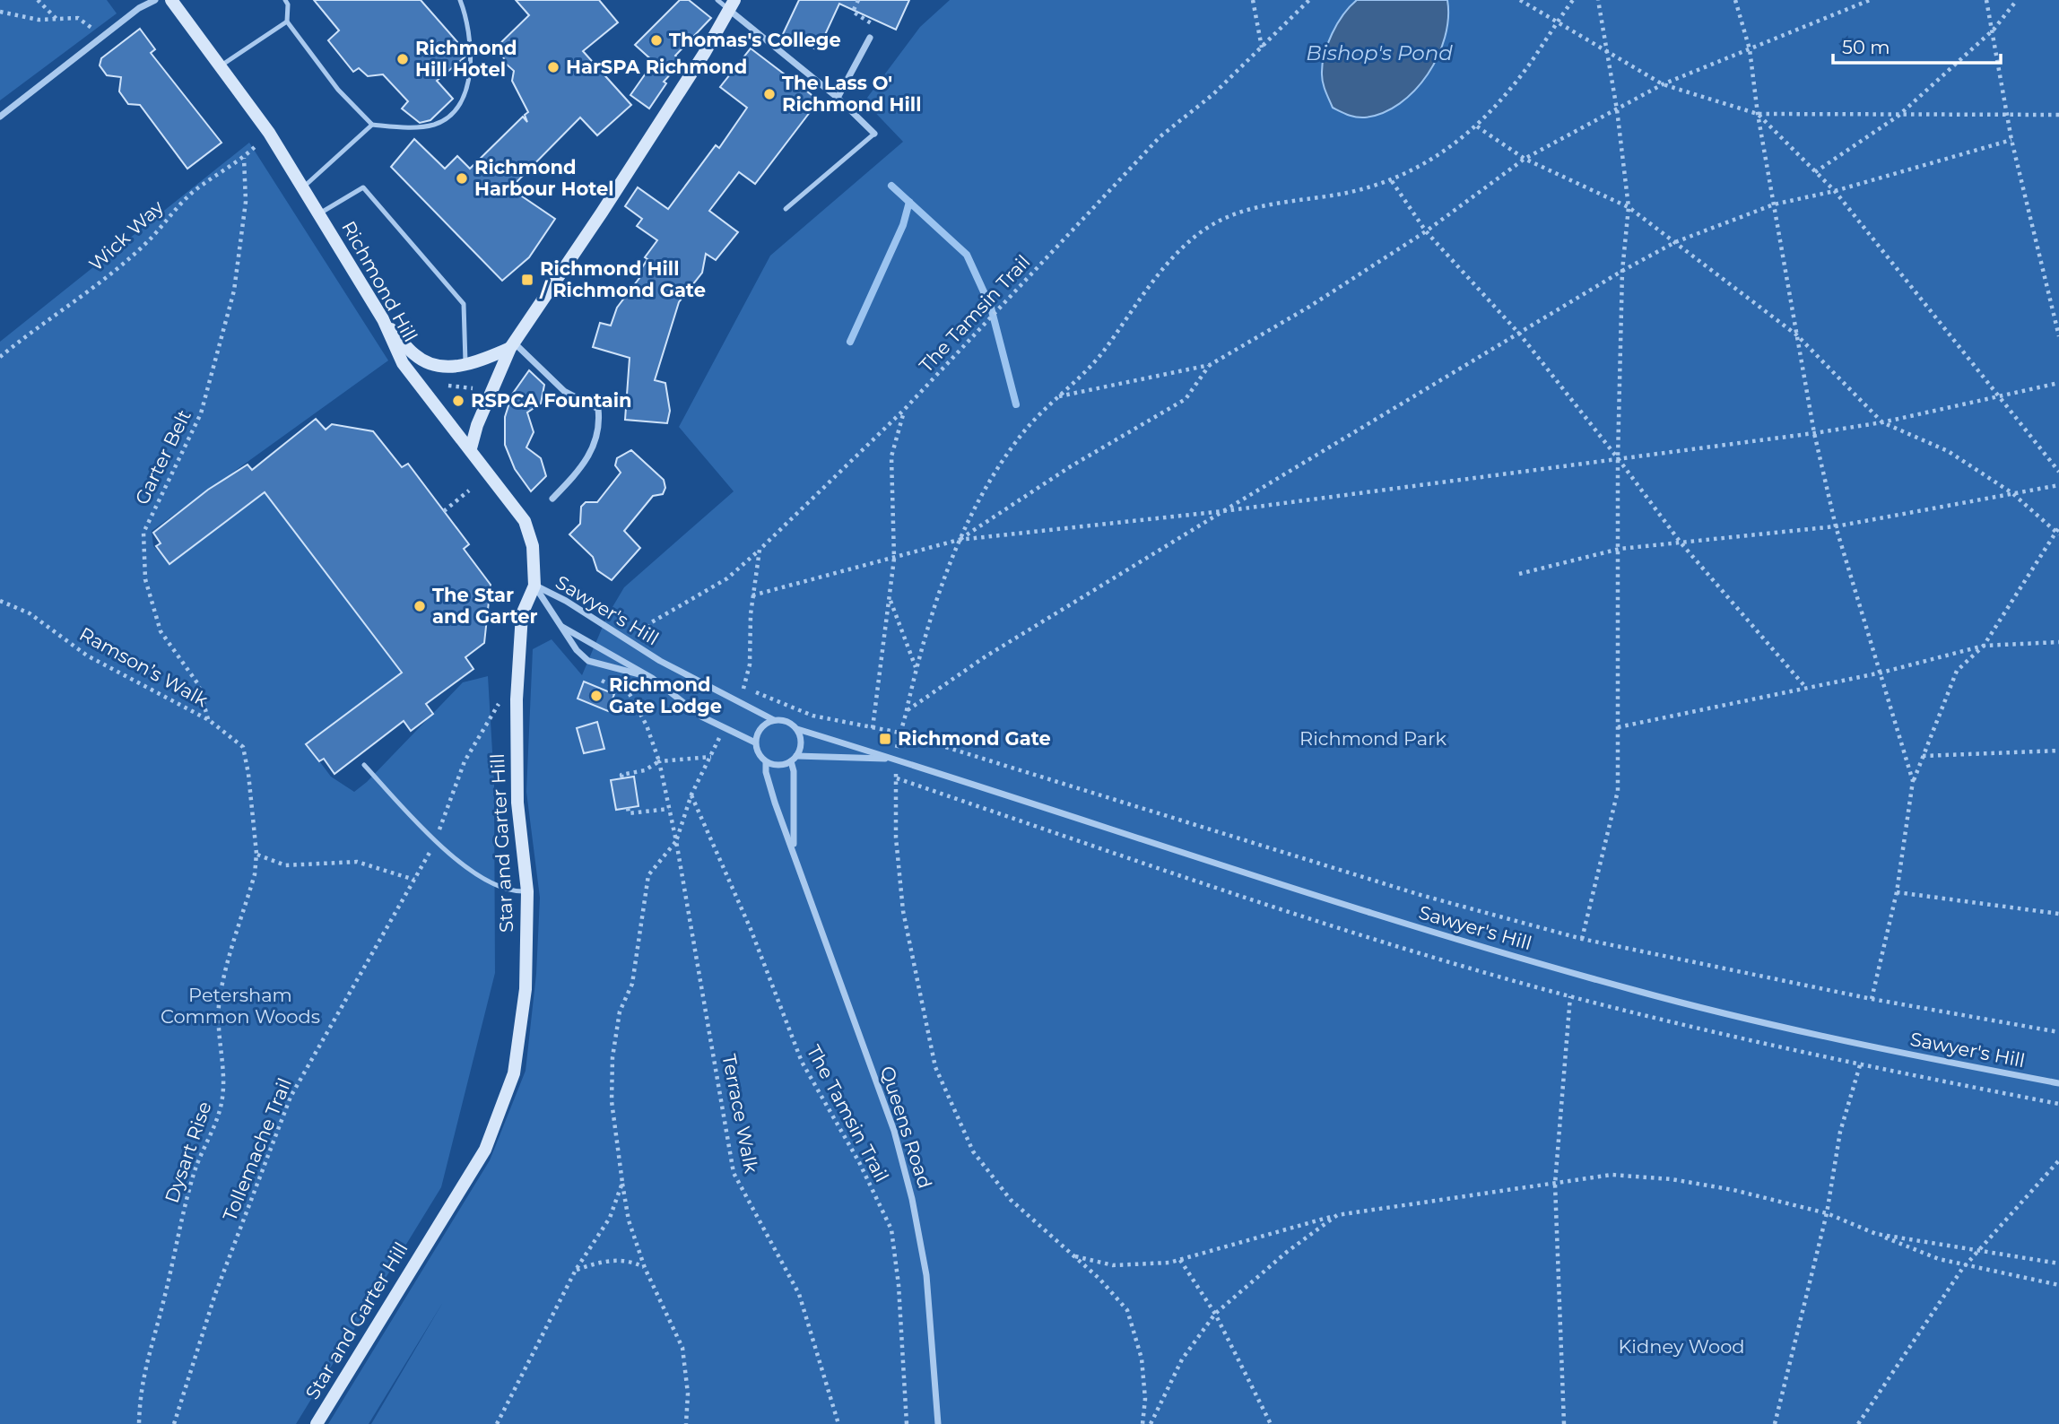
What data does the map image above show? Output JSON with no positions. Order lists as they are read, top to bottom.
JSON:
{
  "streets": {
    "main road": ["Richmond Hill", "Star and Garter Hill"],
    "street": ["Sawyer's Hill", "Queens Road"],
    "path": [
      "Wick Way",
      "The Tamsin Trail",
      "Garter Belt",
      "Ramson’s Walk",
      "Terrace Walk",
      "Tollemache Trail",
      "Dysart Rise"
    ]
  },
  "crossings": [
    ["Wick Way", "Richmond Hill"],
    ["Wick Way", "Garter Belt"],
    ["Richmond Hill", "Sawyer's Hill"],
    ["Richmond Hill", "Star and Garter Hill"],
    ["The Tamsin Trail", "Terrace Walk"],
    ["Garter Belt", "Ramson’s Walk"],
    ["Garter Belt", "Dysart Rise"],
    ["Sawyer's Hill", "Star and Garter Hill"],
    ["Sawyer's Hill", "Queens Road"],
    ["Ramson’s Walk", "Dysart Rise"]
  ],
  "water": ["Bishop's Pond"],
  "parks": ["Richmond Park", "Petersham Common Woods", "Kidney Wood"],
  "places": {
    "other": [
      "Thomas's College",
      "Richmond Hill Hotel",
      "HarSPA Richmond",
      "The Lass O' Richmond Hill",
      "Richmond Harbour Hotel",
      "RSPCA Fountain",
      "The Star and Garter",
      "Richmond Gate Lodge"
    ],
    "transit": ["Richmond Hill / Richmond Gate", "Richmond Gate"]
  },
  "scale_bar": "50 m"
}
